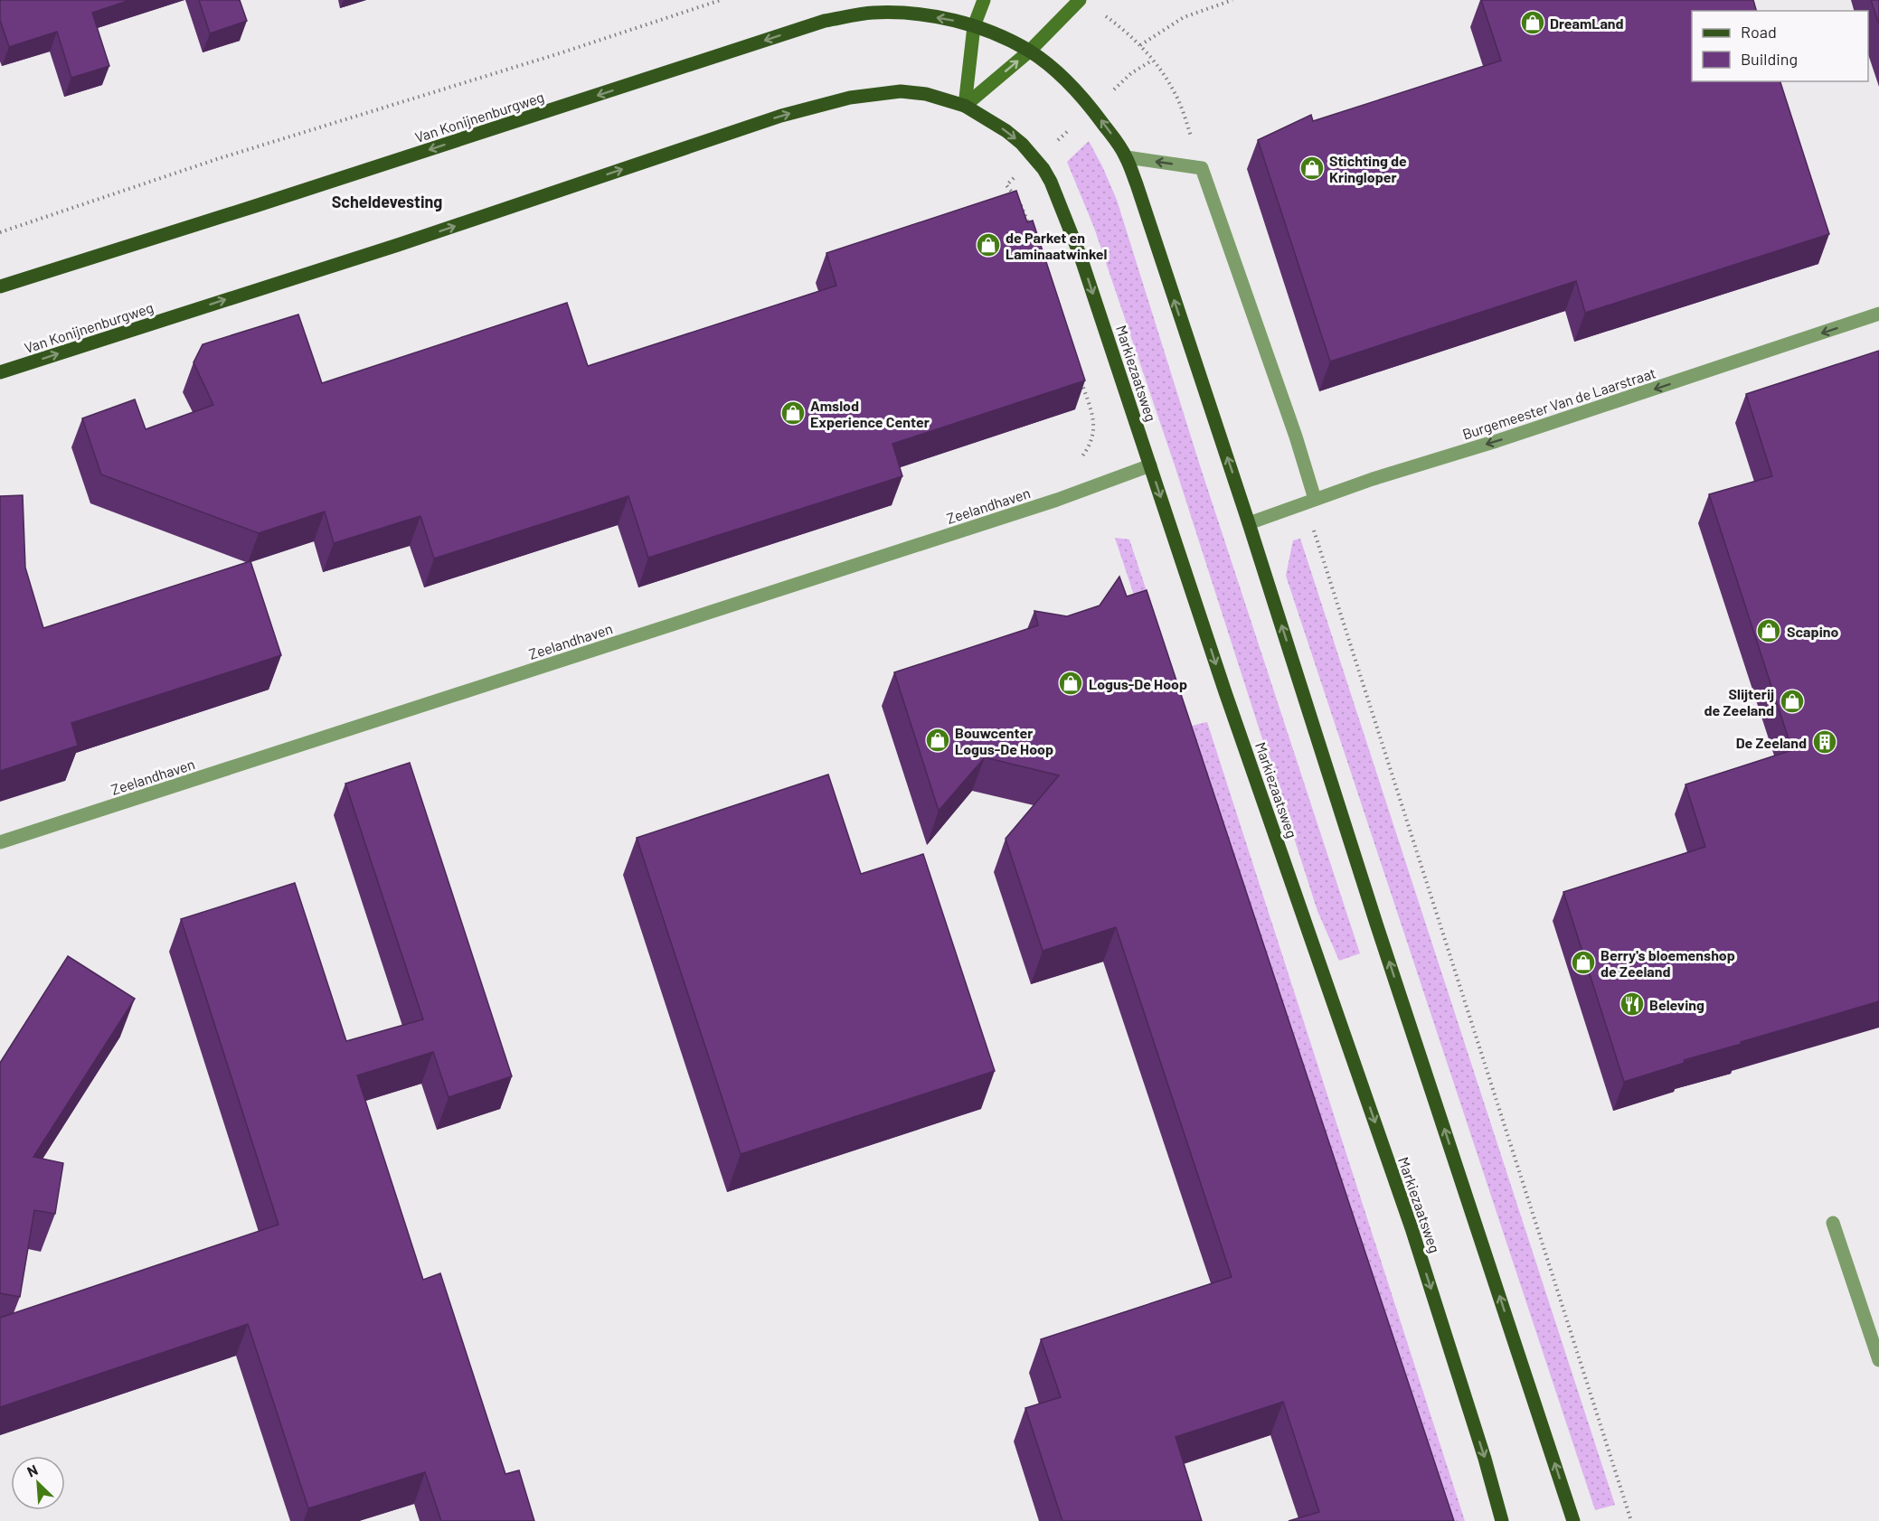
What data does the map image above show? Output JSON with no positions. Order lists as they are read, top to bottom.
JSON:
{
  "streets": {
    "main road": ["Van Konijnenburgweg", "Markiezaatsweg"],
    "street": ["Burgemeester Van de Laarstraat", "Zeelandhaven"]
  },
  "crossings": [
    ["Van Konijnenburgweg", "Markiezaatsweg"],
    ["Markiezaatsweg", "Zeelandhaven"]
  ],
  "one_way": ["Burgemeester Van de Laarstraat"],
  "districts": ["Scheldevesting"],
  "places": {
    "shop": [
      "DreamLand",
      "Stichting de Kringloper",
      "de Parket en Laminaatwinkel",
      "Amslod Experience Center",
      "Scapino",
      "Logus-De Hoop",
      "Slijterij de Zeeland",
      "Bouwcenter Logus-De Hoop",
      "Berry's bloemenshop de Zeeland"
    ],
    "building": ["De Zeeland"],
    "restaurant": ["Beleving"]
  },
  "legend": ["Road", "Building"],
  "north": "top left"
}
